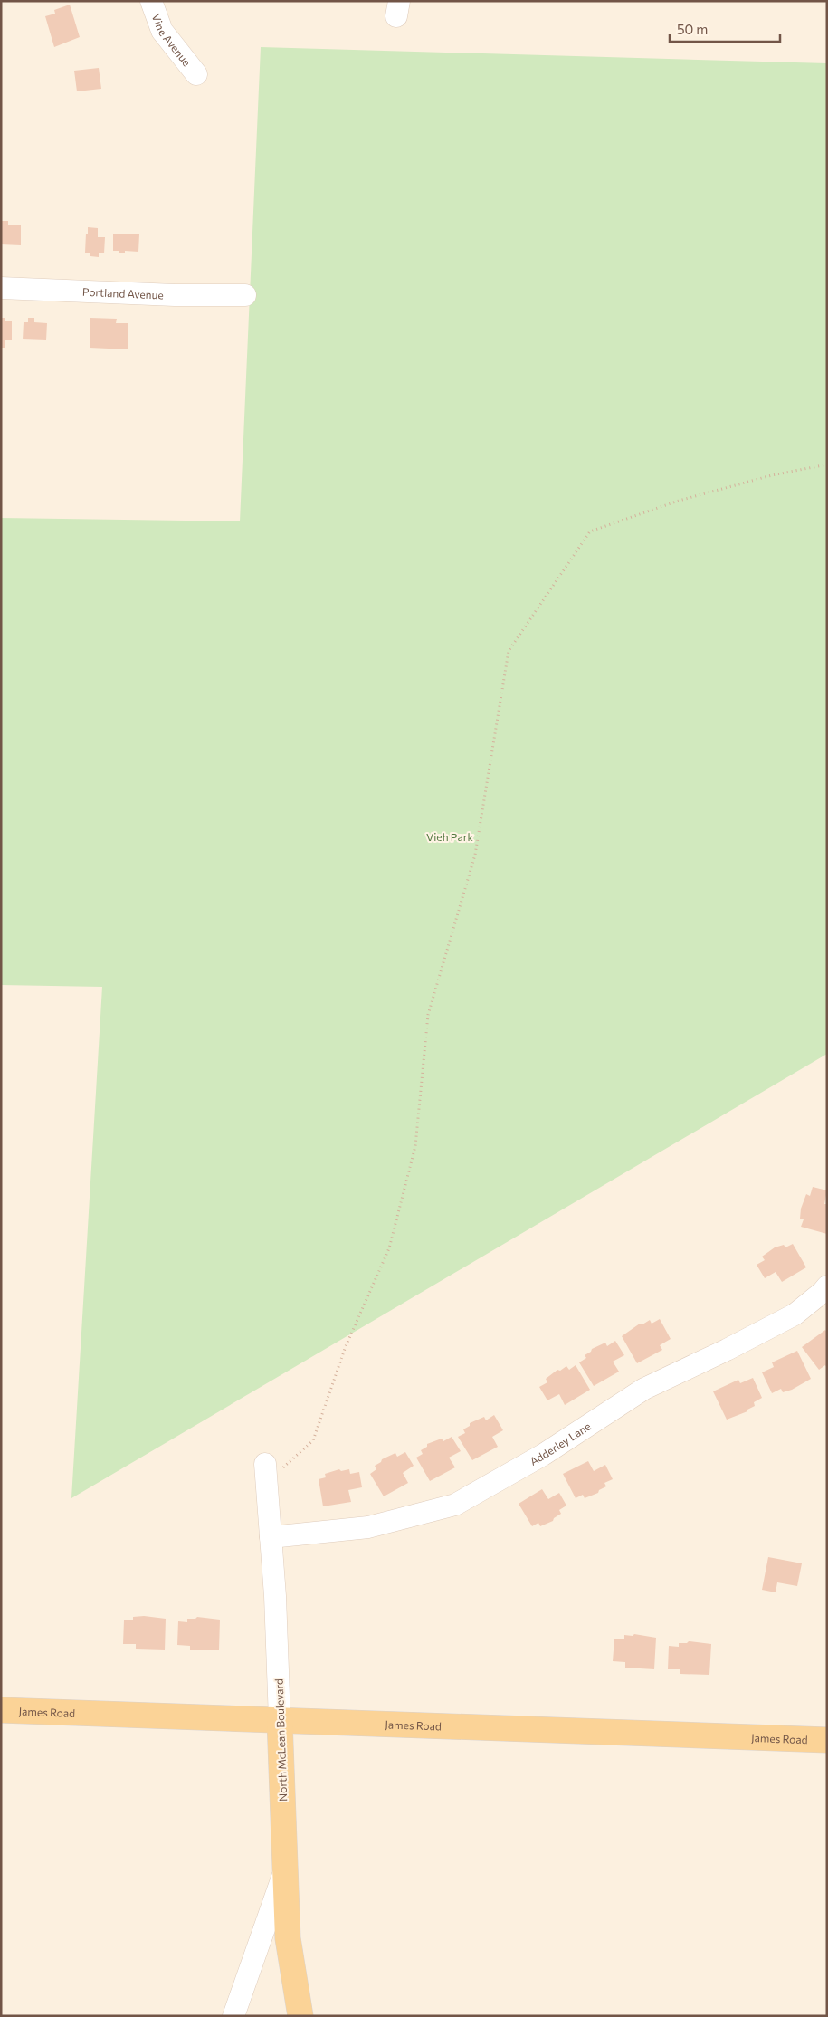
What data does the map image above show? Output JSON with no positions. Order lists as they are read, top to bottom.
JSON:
{
  "streets": {
    "main road": ["James Road", "North McLean Boulevard"],
    "street": ["Vine Avenue", "Portland Avenue", "Adderley Lane"]
  },
  "crossings": [
    ["Adderley Lane", "North McLean Boulevard"],
    ["James Road", "North McLean Boulevard"]
  ],
  "parks": ["Vieh Park"],
  "scale_bar": "50 m"
}
